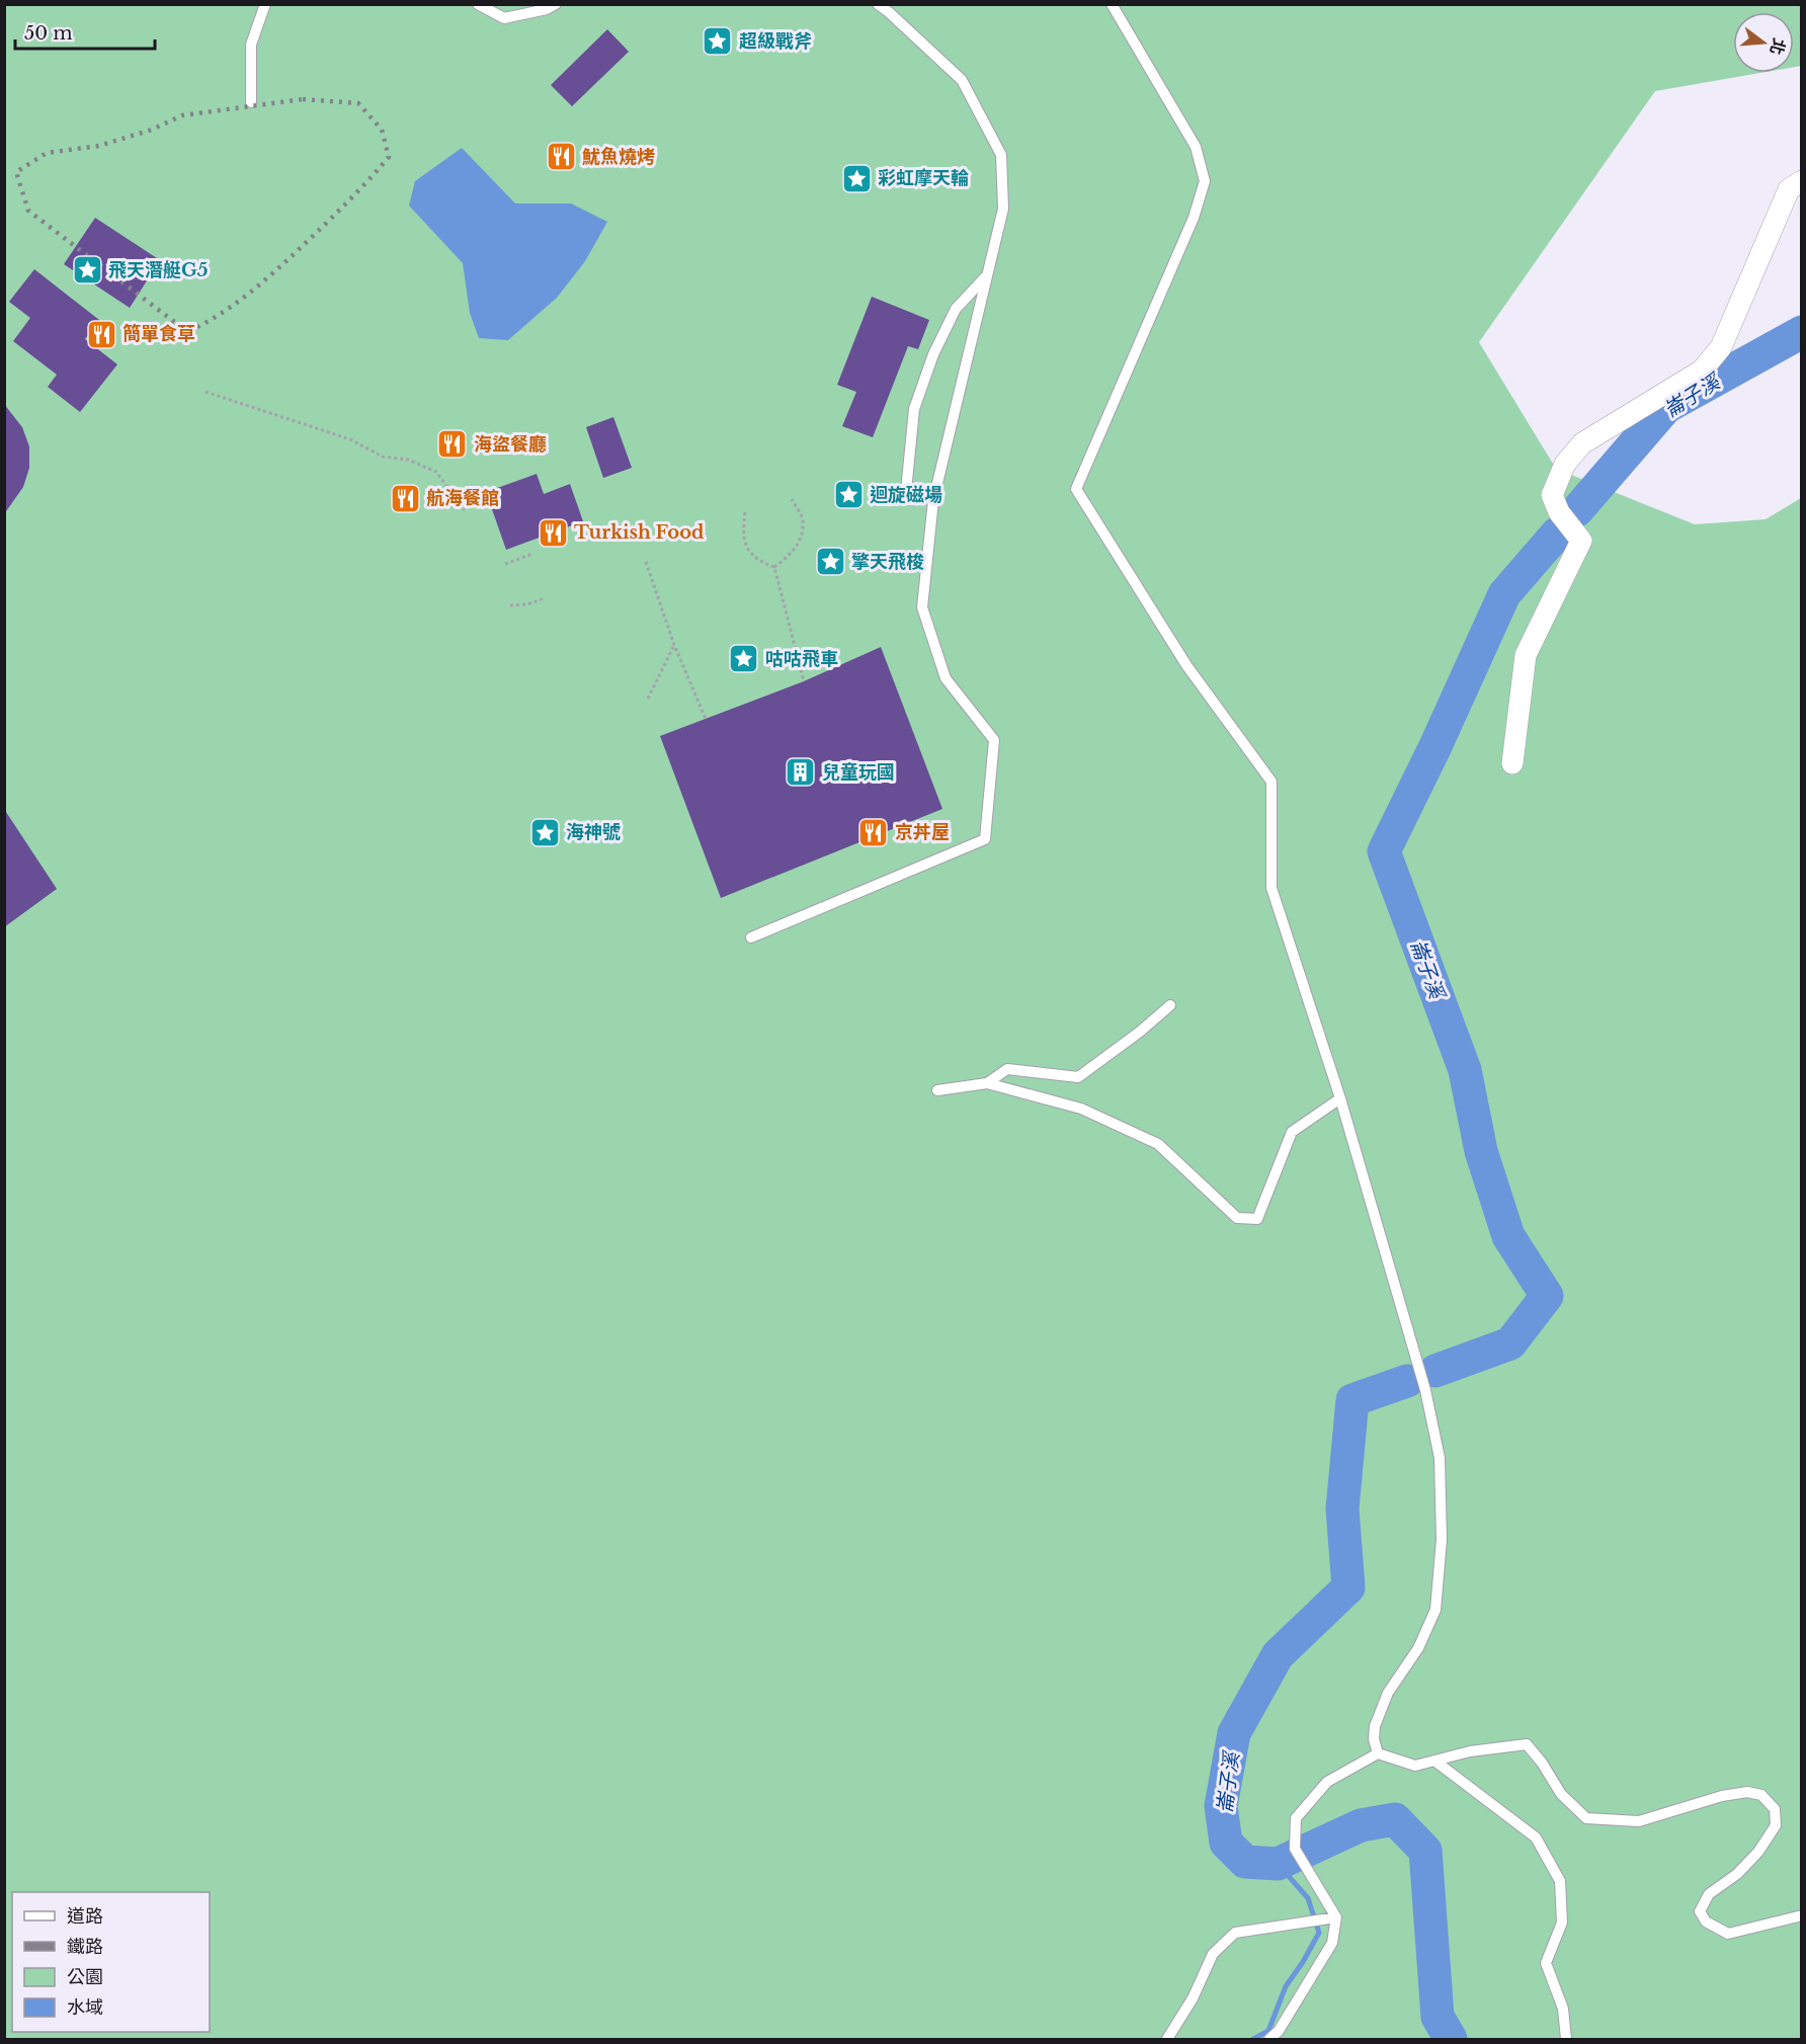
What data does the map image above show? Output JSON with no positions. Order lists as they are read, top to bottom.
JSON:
{
  "water": ["崙子溪"],
  "places": {
    "place": [
      "超級戰斧",
      "彩虹摩天輪",
      "飛天潛艇G5",
      "迴旋磁場",
      "擎天飛梭",
      "咕咕飛車",
      "海神號"
    ],
    "restaurant": [
      "魷魚燒烤",
      "簡單食草",
      "海盜餐廳",
      "航海餐館",
      "Turkish Food",
      "京丼屋"
    ],
    "building": ["兒童玩國"]
  },
  "legend": [
    "道路",
    "鐵路",
    "公園",
    "水域"
  ],
  "scale_bar": "50 m",
  "north": "right"
}
